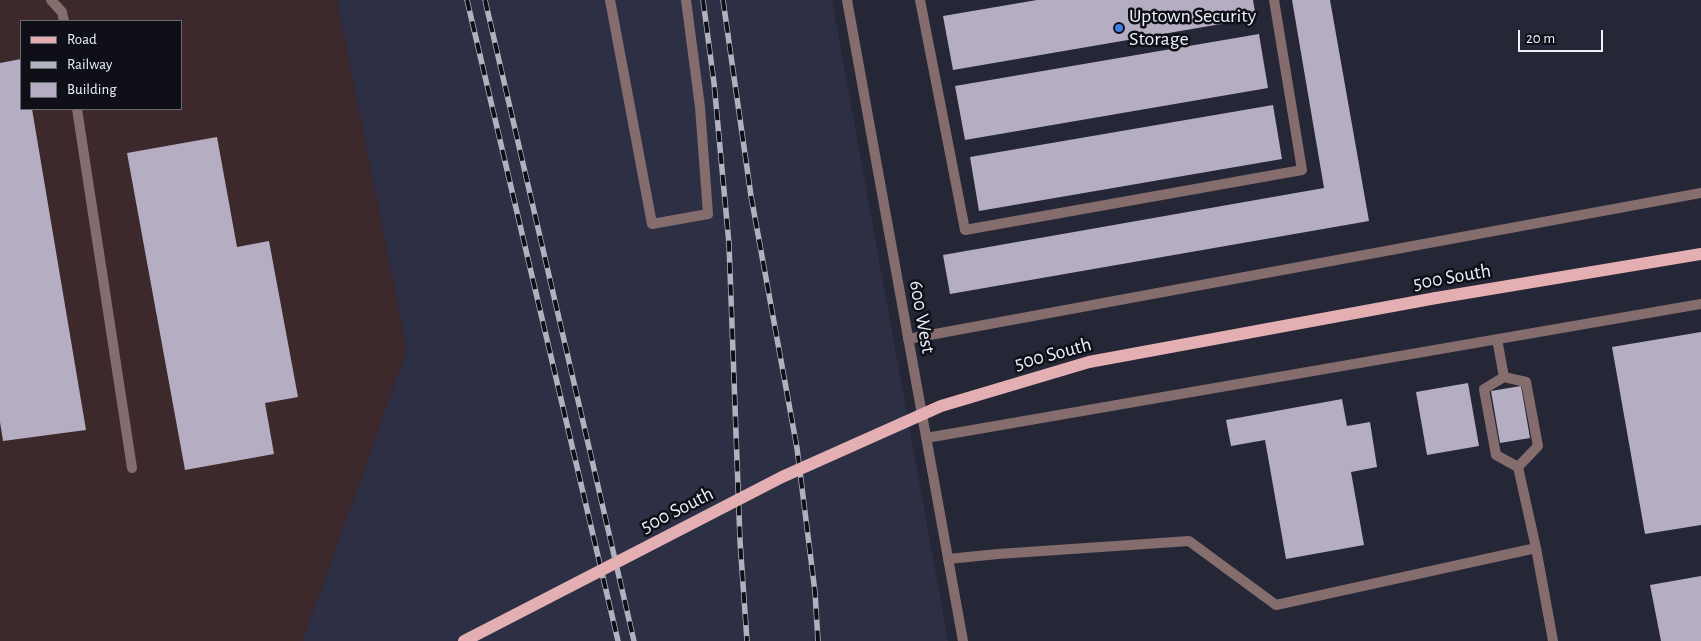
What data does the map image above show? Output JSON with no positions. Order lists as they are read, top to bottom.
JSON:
{
  "streets": {
    "main road": ["500 South"],
    "street": ["600 West"]
  },
  "crossings": [
    ["500 South", "600 West"]
  ],
  "places": ["Uptown Security Storage"],
  "legend": ["Road", "Railway", "Building"],
  "scale_bar": "20 m"
}
